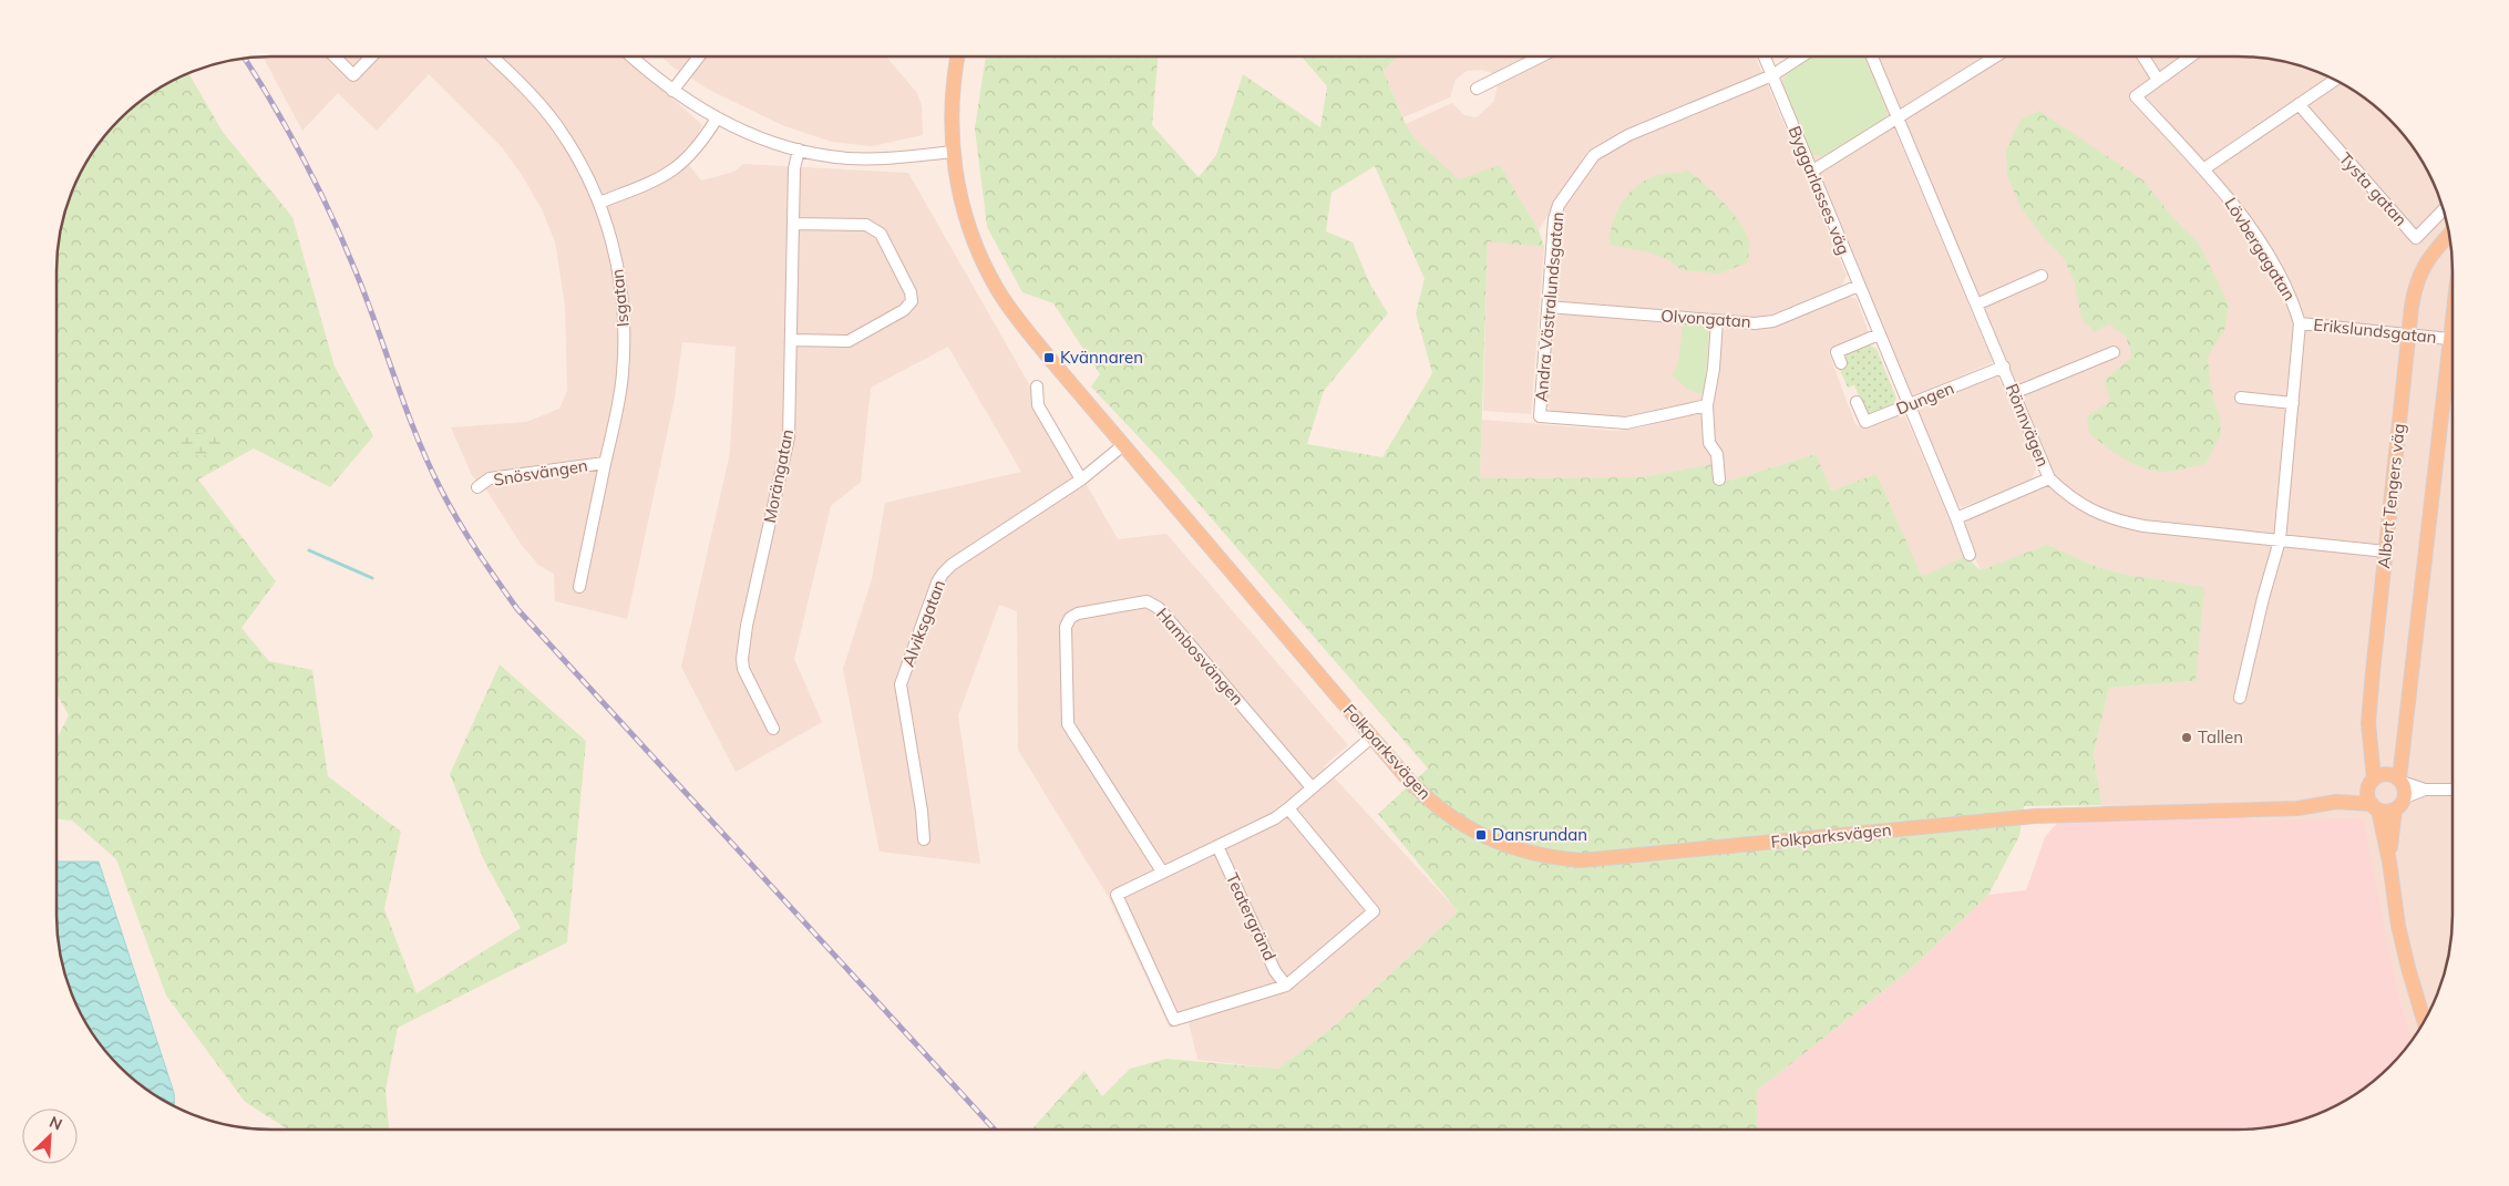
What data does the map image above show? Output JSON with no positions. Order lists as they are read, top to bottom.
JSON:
{
  "streets": {
    "main road": ["Albert Tengers väg", "Folkparksvägen"],
    "street": [
      "Tysta gatan",
      "Byggarlasses väg",
      "Lövbergagatan",
      "Isgatan",
      "Andra Västralundsgatan",
      "Olvongatan",
      "Erikslundsgatan",
      "Dungen",
      "Rönnvägen",
      "Snösvängen",
      "Morängatan",
      "Alviksgatan",
      "Hambosvängen",
      "Teatergränd"
    ]
  },
  "crossings": [
    ["Byggarlasses väg", "Andra Västralundsgatan"],
    ["Byggarlasses väg", "Olvongatan"],
    ["Byggarlasses väg", "Dungen"],
    ["Lövbergagatan", "Erikslundsgatan"],
    ["Lövbergagatan", "Rönnvägen"],
    ["Isgatan", "Snösvängen"],
    ["Andra Västralundsgatan", "Olvongatan"],
    ["Erikslundsgatan", "Albert Tengers väg"],
    ["Dungen", "Rönnvägen"],
    ["Rönnvägen", "Albert Tengers väg"],
    ["Albert Tengers väg", "Folkparksvägen"],
    ["Alviksgatan", "Folkparksvägen"]
  ],
  "places": {
    "transit": ["Kvännaren", "Dansrundan"],
    "other": ["Tallen"]
  },
  "north": "top right"
}
